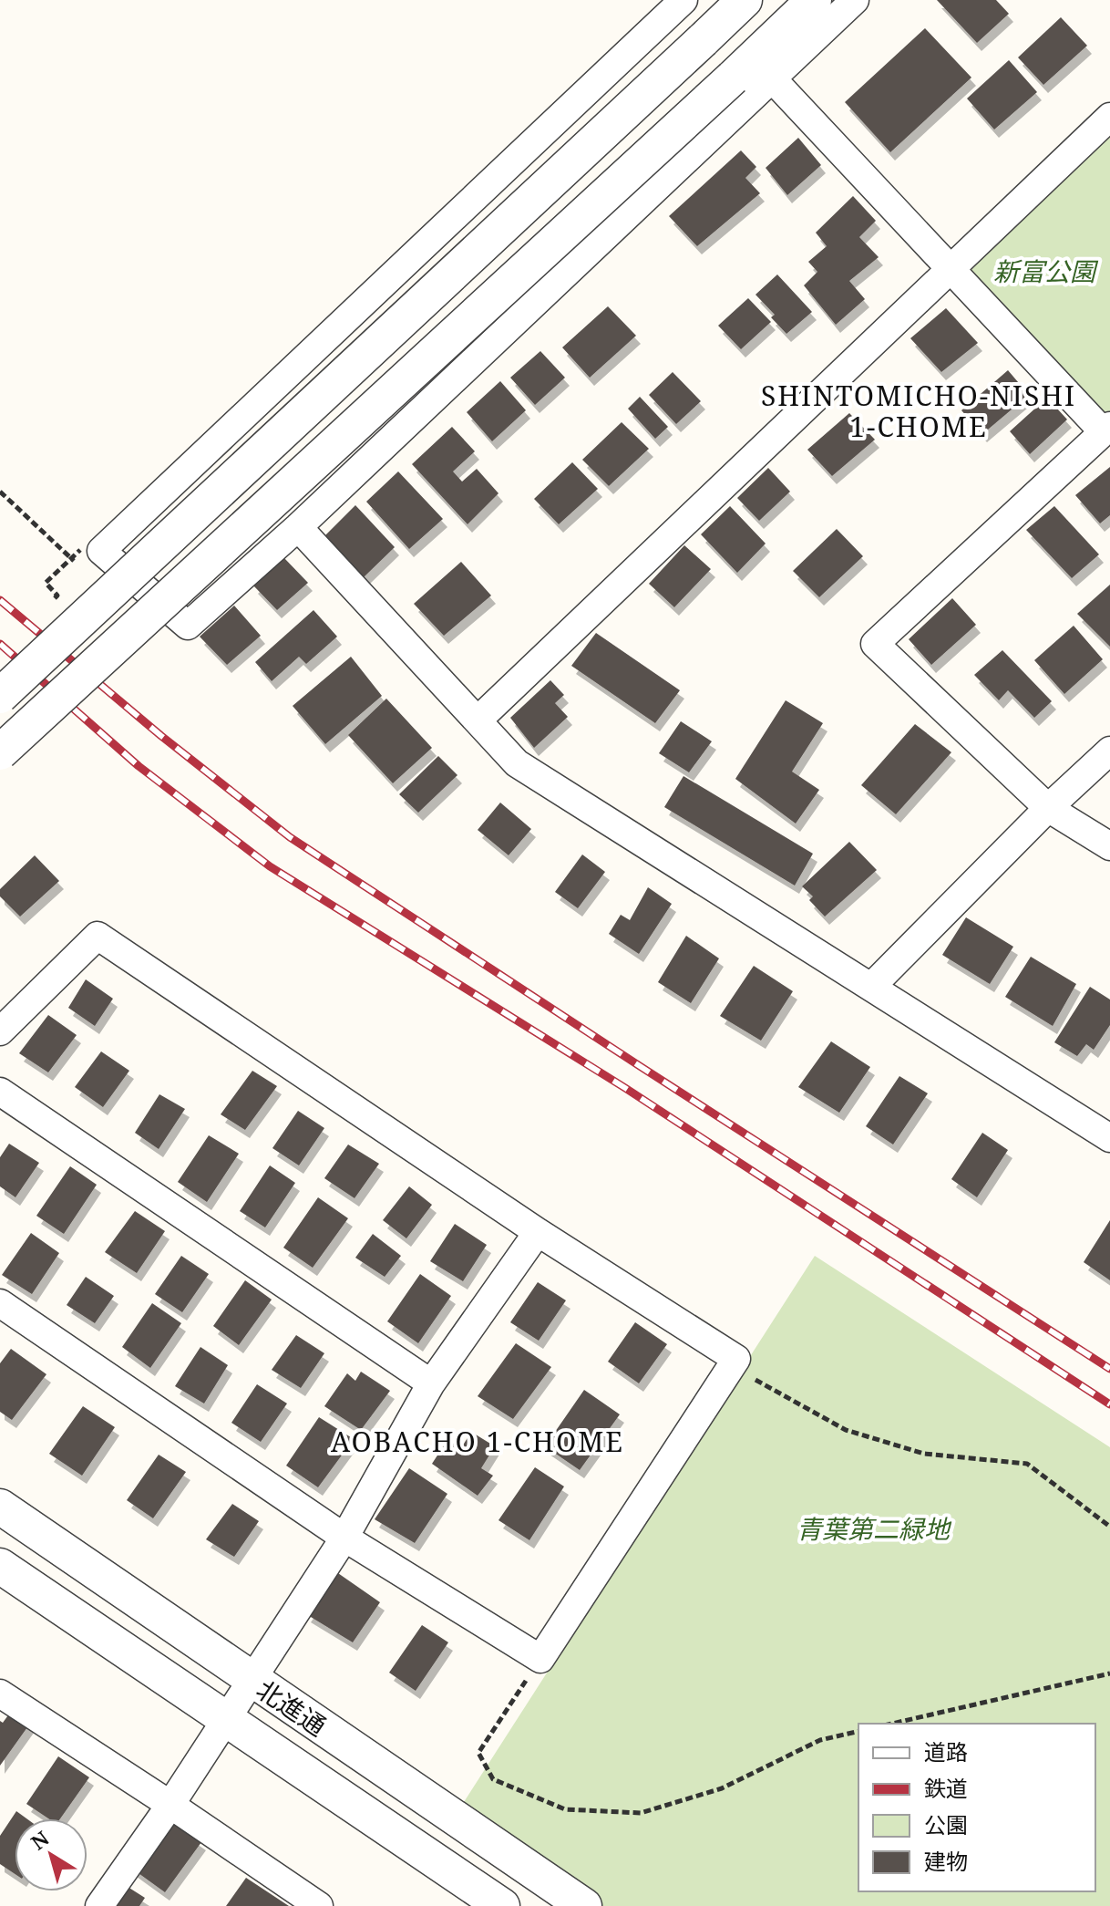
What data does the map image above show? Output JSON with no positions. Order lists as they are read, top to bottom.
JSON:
{
  "streets": {
    "street": ["北進通"]
  },
  "districts": ["SHINTOMICHO-NISHI 1-CHOME", "AOBACHO 1-CHOME"],
  "parks": ["新富公園", "青葉第二緑地"],
  "legend": [
    "道路",
    "鉄道",
    "公園",
    "建物"
  ],
  "north": "top left"
}
